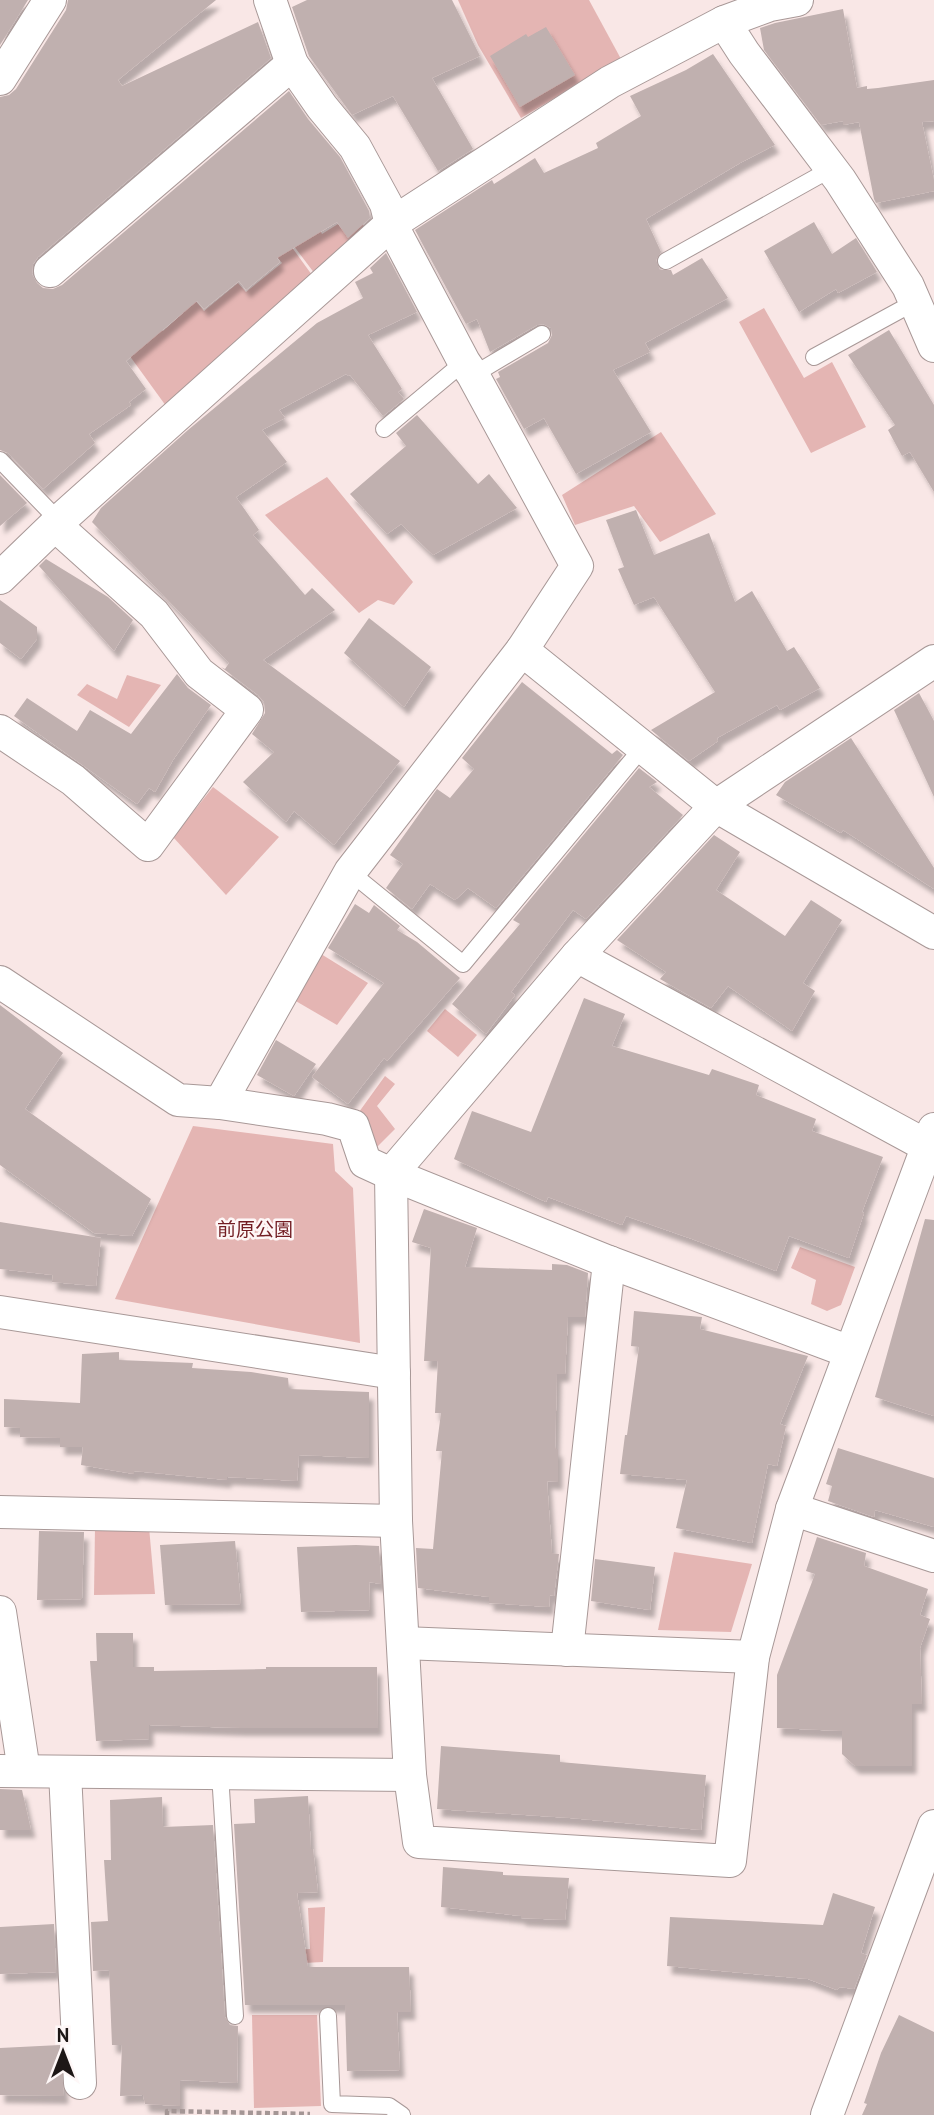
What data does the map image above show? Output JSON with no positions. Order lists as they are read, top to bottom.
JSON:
{
  "parks": ["前原公園"],
  "north": "top"
}
